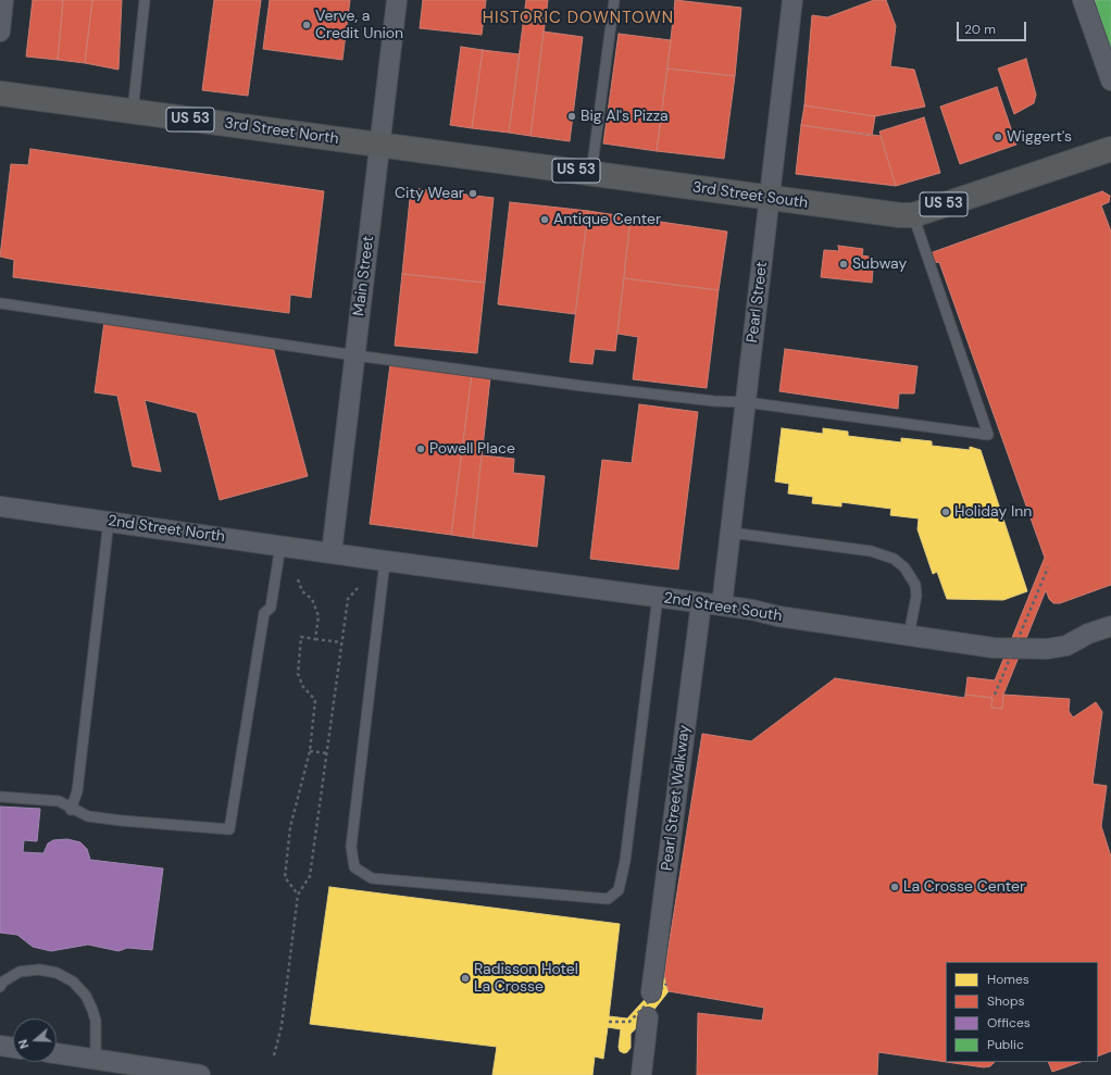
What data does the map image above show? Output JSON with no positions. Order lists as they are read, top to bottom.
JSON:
{
  "streets": {
    "highway": ["US 53", "3rd Street North", "3rd Street South"],
    "street": [
      "Main Street",
      "Pearl Street",
      "2nd Street North",
      "2nd Street South",
      "Pearl Street Walkway"
    ]
  },
  "crossings": [
    ["3rd Street North", "3rd Street South"],
    ["3rd Street North", "Main Street"],
    ["3rd Street South", "Main Street"],
    ["3rd Street South", "Pearl Street"],
    ["Main Street", "2nd Street North"],
    ["Main Street", "2nd Street South"],
    ["Pearl Street", "2nd Street South"],
    ["2nd Street North", "2nd Street South"],
    ["2nd Street South", "Pearl Street Walkway"]
  ],
  "districts": ["HISTORIC DOWNTOWN"],
  "places": [
    "Verve, a Credit Union",
    "Big Al's Pizza",
    "Wiggert's",
    "City Wear",
    "Antique Center",
    "Subway",
    "Powell Place",
    "Holiday Inn",
    "La Crosse Center",
    "Radisson Hotel La Crosse"
  ],
  "legend": [
    "Homes",
    "Shops",
    "Offices",
    "Public"
  ],
  "scale_bar": "20 m",
  "north": "left"
}
